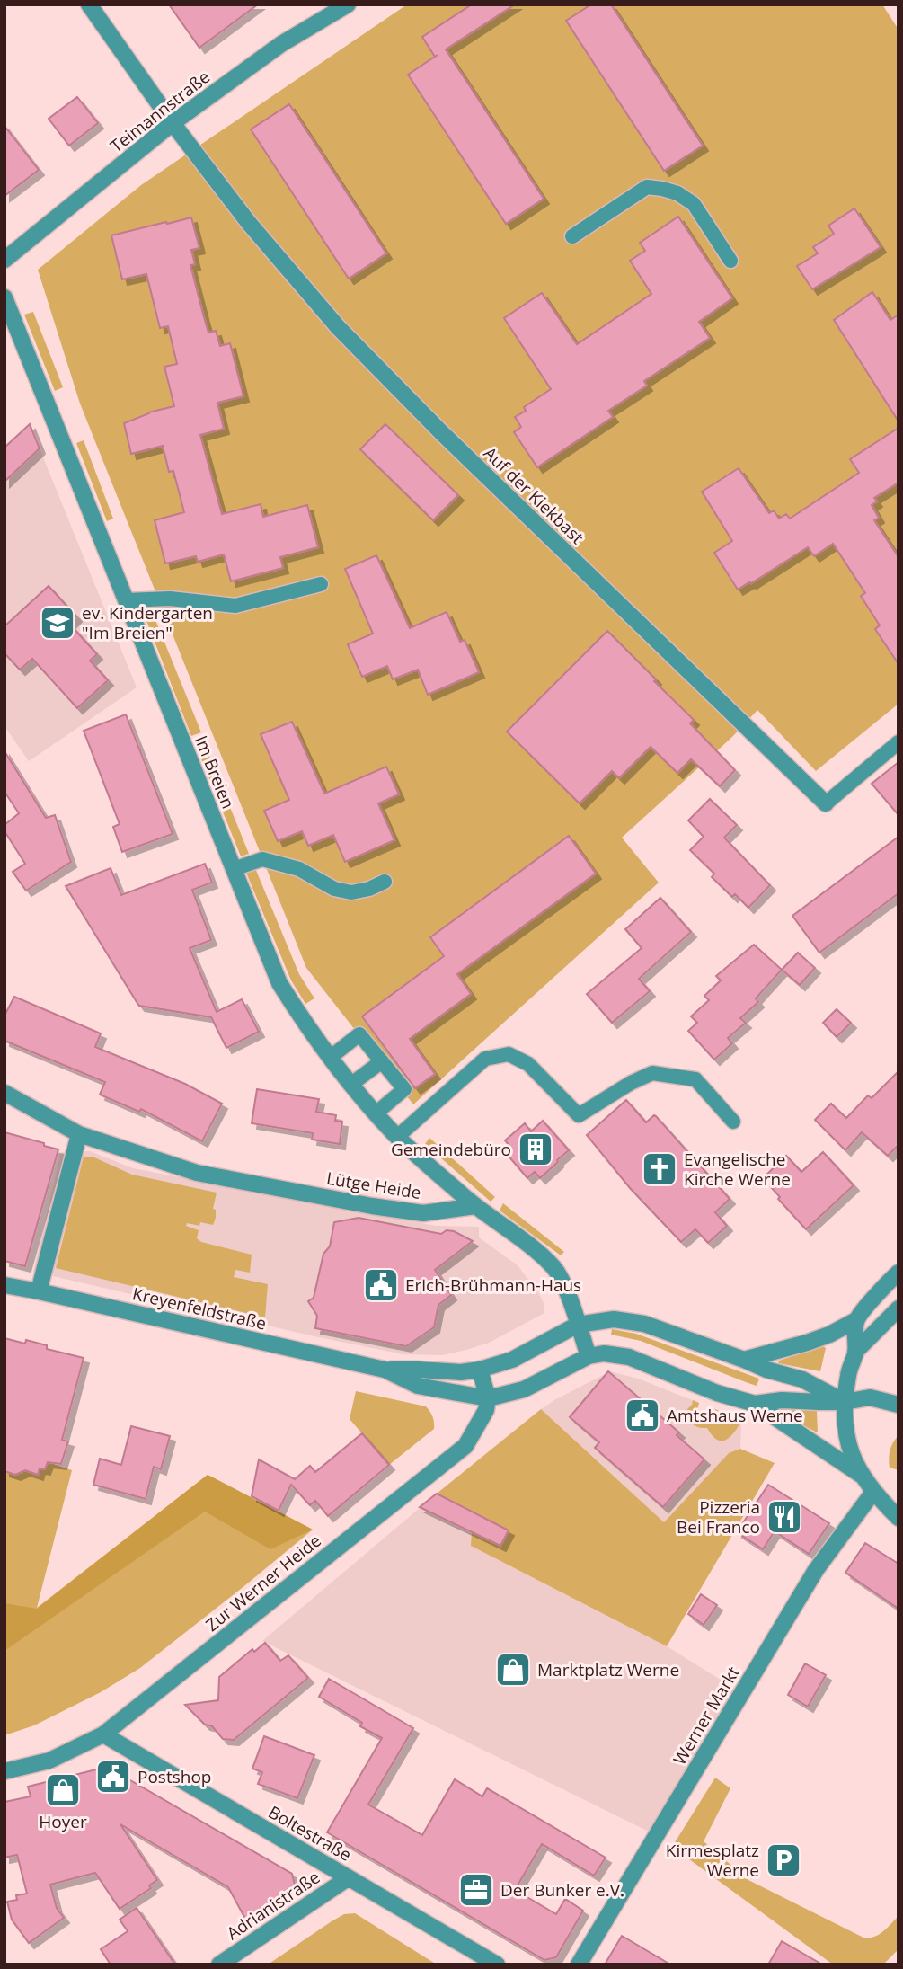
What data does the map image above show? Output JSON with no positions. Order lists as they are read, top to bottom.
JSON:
{
  "streets": {
    "street": [
      "Teimannstraße",
      "Auf der Kiekbast",
      "Im Breien",
      "Lütge Heide",
      "Kreyenfeldstraße",
      "Zur Werner Heide",
      "Werner Markt",
      "Boltestraße",
      "Adrianistraße"
    ]
  },
  "crossings": [
    ["Teimannstraße", "Auf der Kiekbast"],
    ["Im Breien", "Lütge Heide"],
    ["Kreyenfeldstraße", "Zur Werner Heide"],
    ["Zur Werner Heide", "Boltestraße"],
    ["Boltestraße", "Adrianistraße"]
  ],
  "places": {
    "school or university": ["ev. Kindergarten \"Im Breien\""],
    "building": ["Gemeindebüro"],
    "church": ["Evangelische Kirche Werne"],
    "public building": ["Erich-Brühmann-Haus", "Amtshaus Werne", "Postshop"],
    "restaurant": ["Pizzeria Bei Franco"],
    "shop": ["Marktplatz Werne", "Hoyer"],
    "parking": ["Kirmesplatz Werne"],
    "office": ["Der Bunker e.V."]
  }
}
